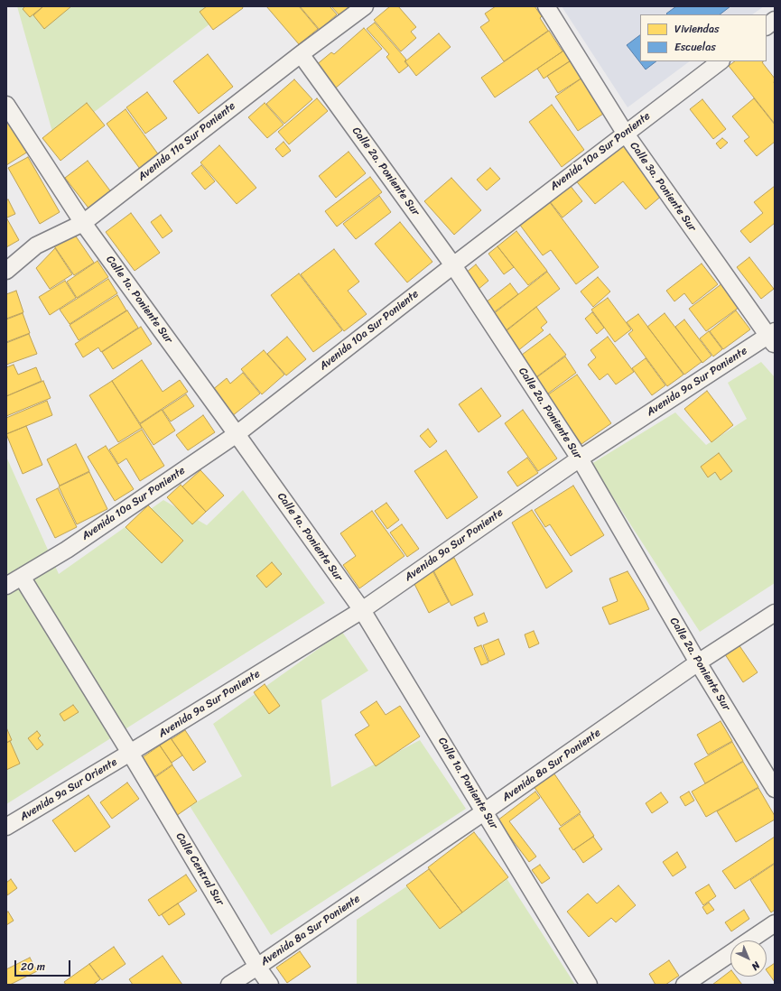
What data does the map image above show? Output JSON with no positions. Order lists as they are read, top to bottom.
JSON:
{
  "streets": {
    "street": [
      "Avenida 11a Sur Poniente",
      "Avenida 10a Sur Poniente",
      "Calle 2a. Poniente Sur",
      "Calle 3a. Poniente Sur",
      "Calle 1a. Poniente Sur",
      "Avenida 9a Sur Poniente",
      "Avenida 8a Sur Poniente",
      "Avenida 9a Sur Oriente",
      "Calle Central Sur"
    ]
  },
  "crossings": [
    ["Avenida 11a Sur Poniente", "Calle 2a. Poniente Sur"],
    ["Avenida 11a Sur Poniente", "Calle 1a. Poniente Sur"],
    ["Avenida 10a Sur Poniente", "Calle 2a. Poniente Sur"],
    ["Avenida 10a Sur Poniente", "Calle 3a. Poniente Sur"],
    ["Avenida 10a Sur Poniente", "Calle 1a. Poniente Sur"],
    ["Avenida 10a Sur Poniente", "Calle Central Sur"],
    ["Calle 2a. Poniente Sur", "Avenida 9a Sur Poniente"],
    ["Calle 2a. Poniente Sur", "Avenida 8a Sur Poniente"],
    ["Calle 3a. Poniente Sur", "Avenida 9a Sur Poniente"],
    ["Calle 1a. Poniente Sur", "Avenida 9a Sur Poniente"],
    ["Calle 1a. Poniente Sur", "Avenida 8a Sur Poniente"],
    ["Avenida 9a Sur Poniente", "Avenida 9a Sur Oriente"],
    ["Avenida 9a Sur Poniente", "Calle Central Sur"],
    ["Avenida 8a Sur Poniente", "Calle Central Sur"],
    ["Avenida 9a Sur Oriente", "Calle Central Sur"]
  ],
  "legend": ["Viviendas", "Escuelas"],
  "scale_bar": "20 m",
  "north": "bottom right"
}
